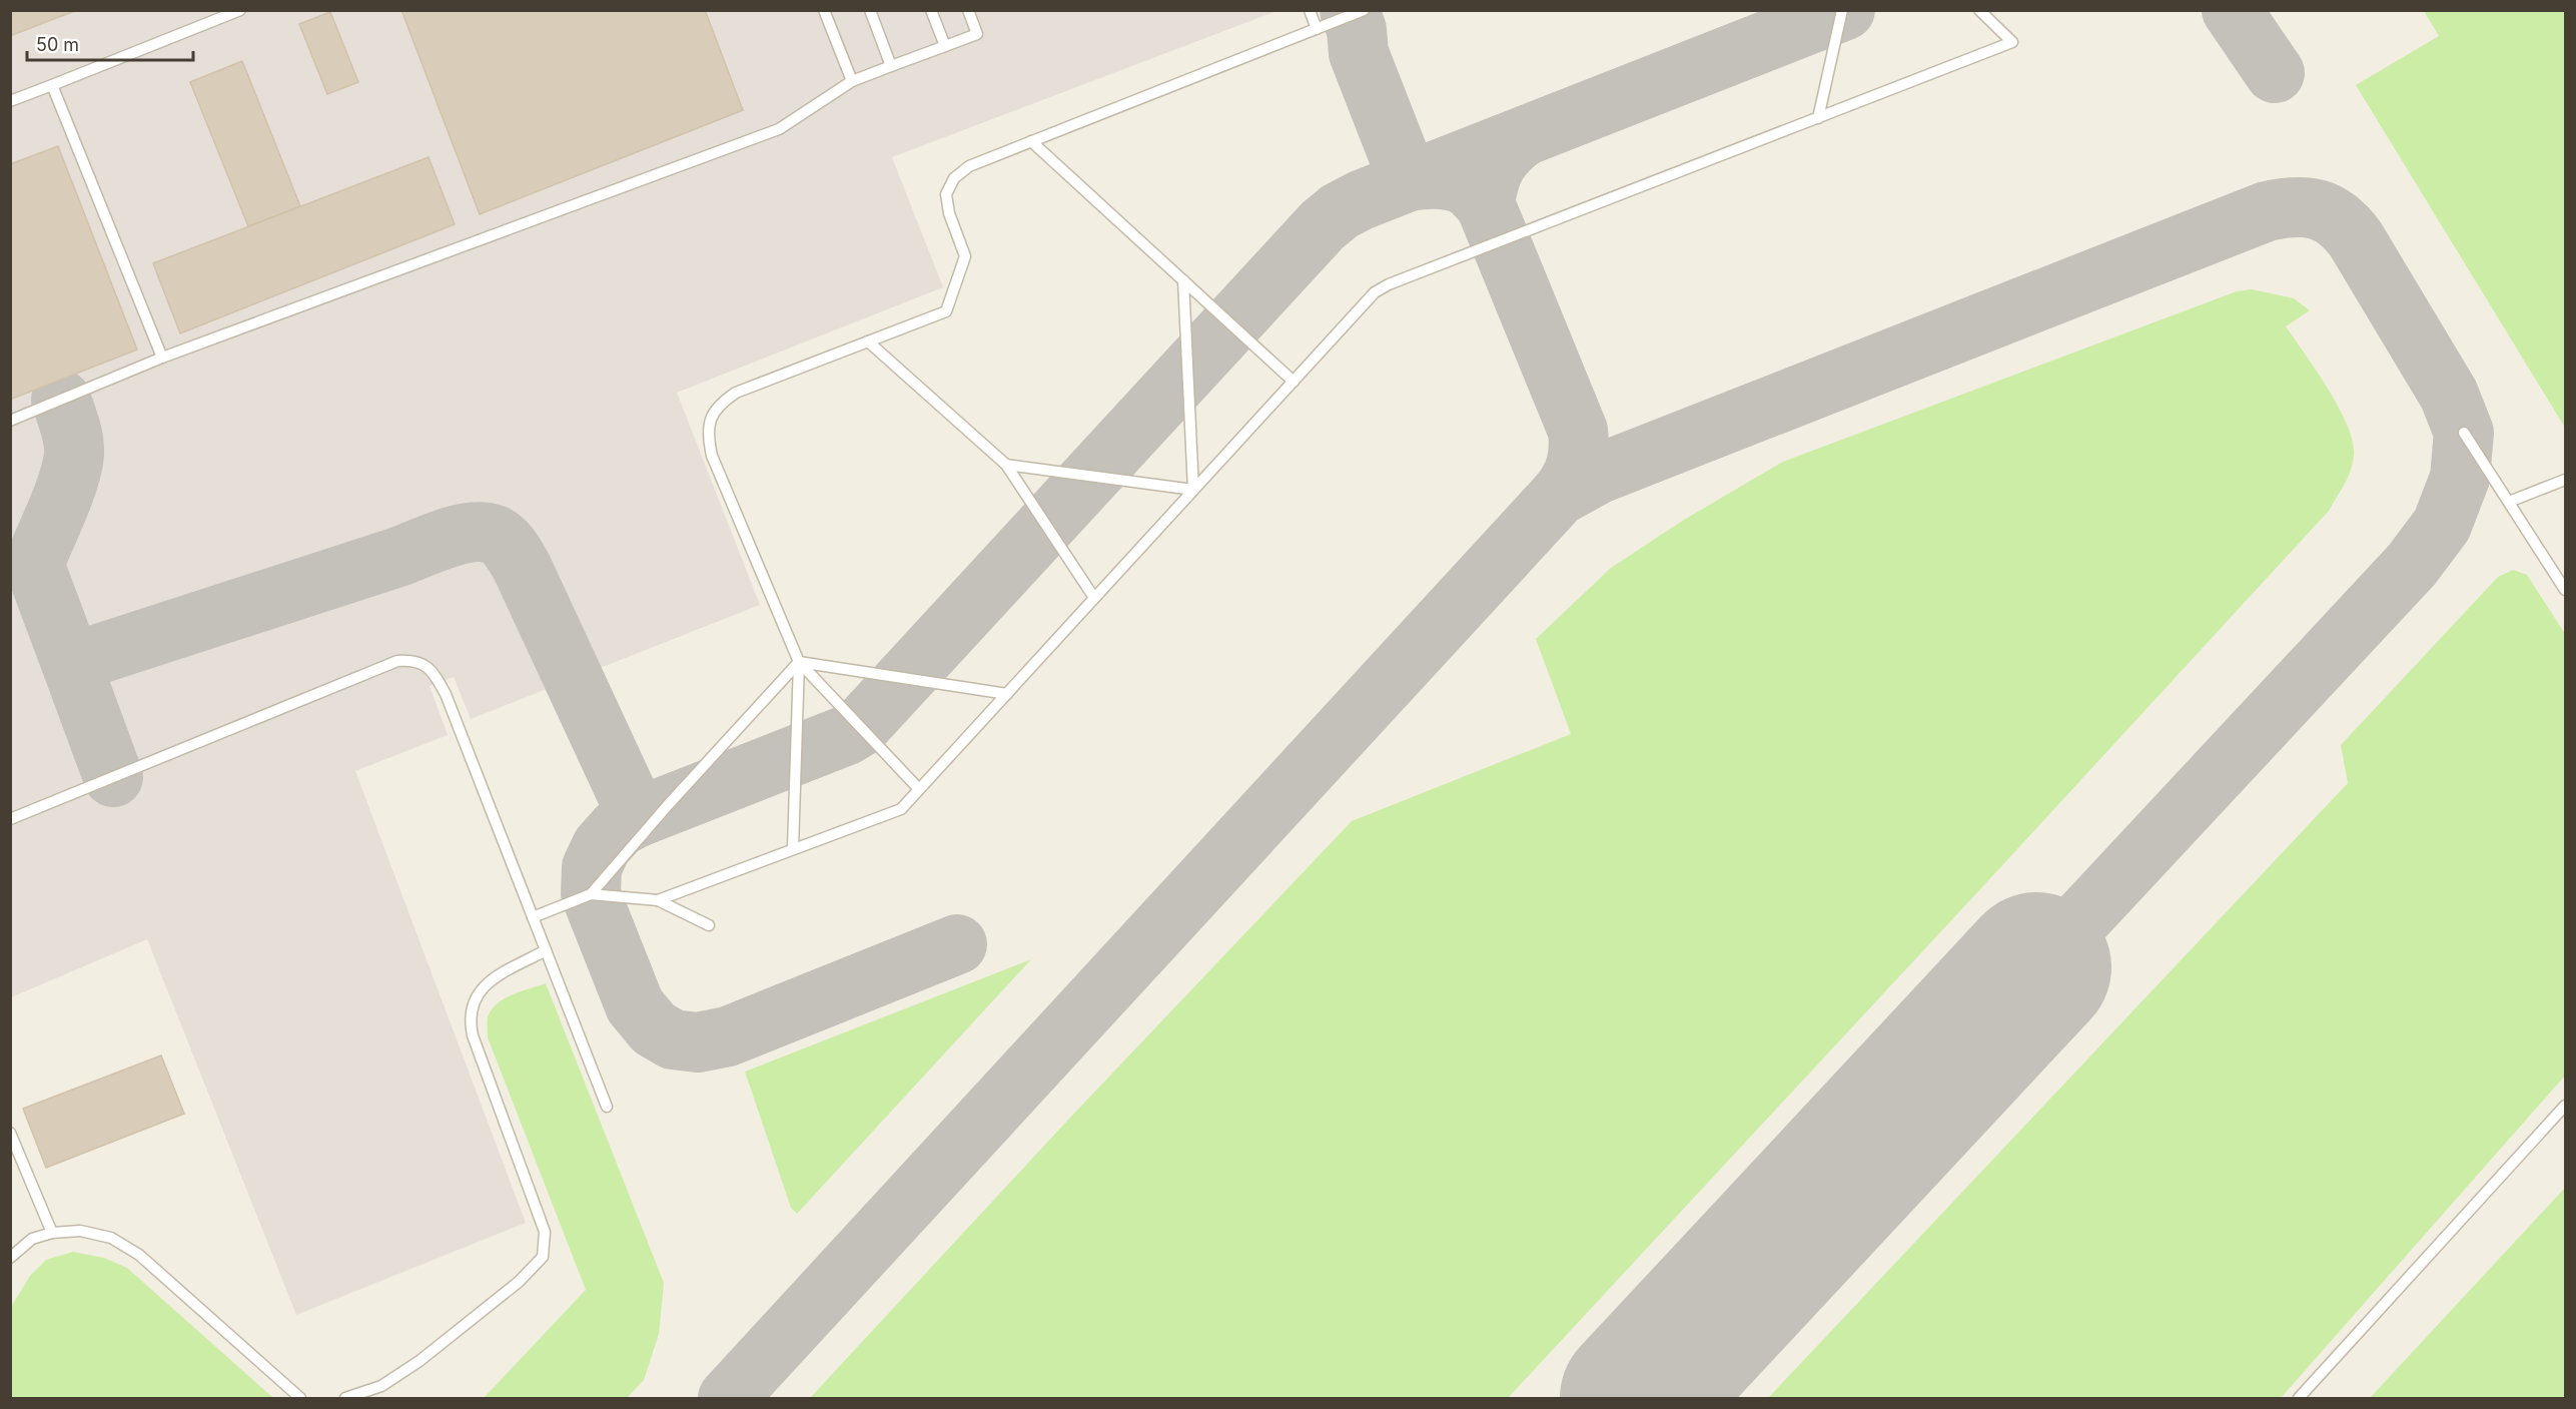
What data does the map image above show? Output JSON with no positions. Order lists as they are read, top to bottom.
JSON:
{
  "scale_bar": "50 m"
}
